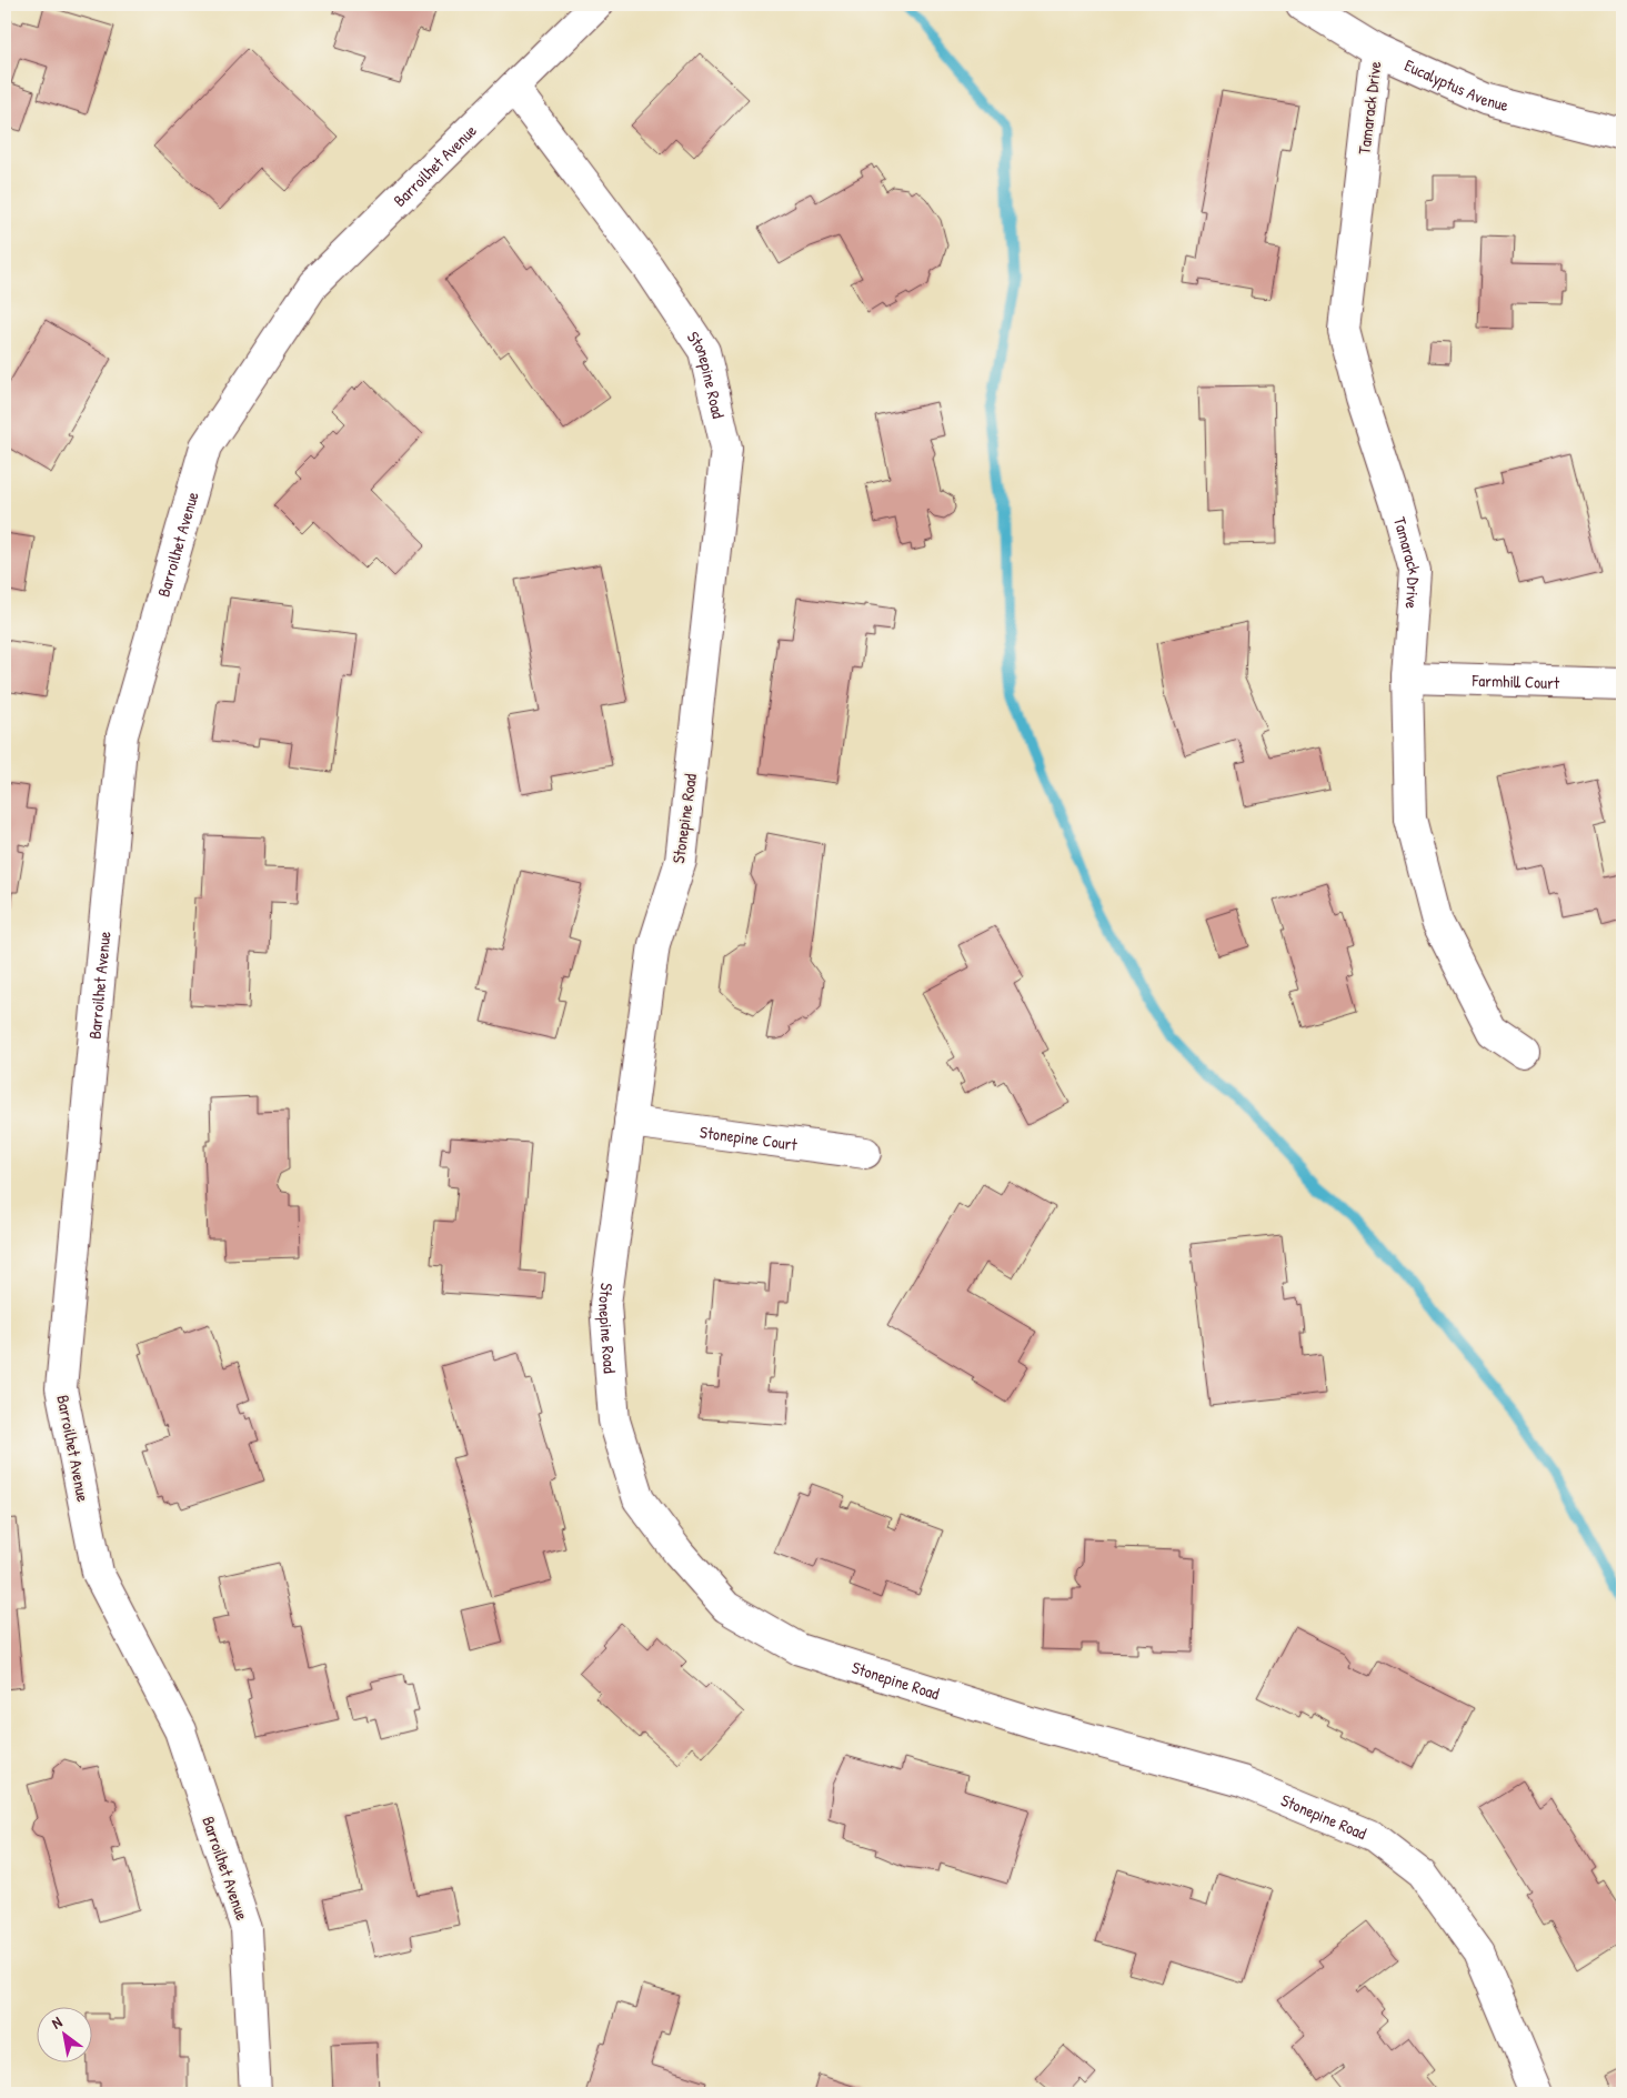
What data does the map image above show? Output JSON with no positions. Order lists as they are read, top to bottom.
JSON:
{
  "streets": {
    "street": [
      "Eucalyptus Avenue",
      "Tamarack Drive",
      "Barroilhet Avenue",
      "Stonepine Road",
      "Farmhill Court",
      "Stonepine Court"
    ]
  },
  "crossings": [
    ["Eucalyptus Avenue", "Tamarack Drive"],
    ["Tamarack Drive", "Farmhill Court"],
    ["Barroilhet Avenue", "Stonepine Road"],
    ["Stonepine Road", "Stonepine Court"]
  ],
  "north": "top left"
}
